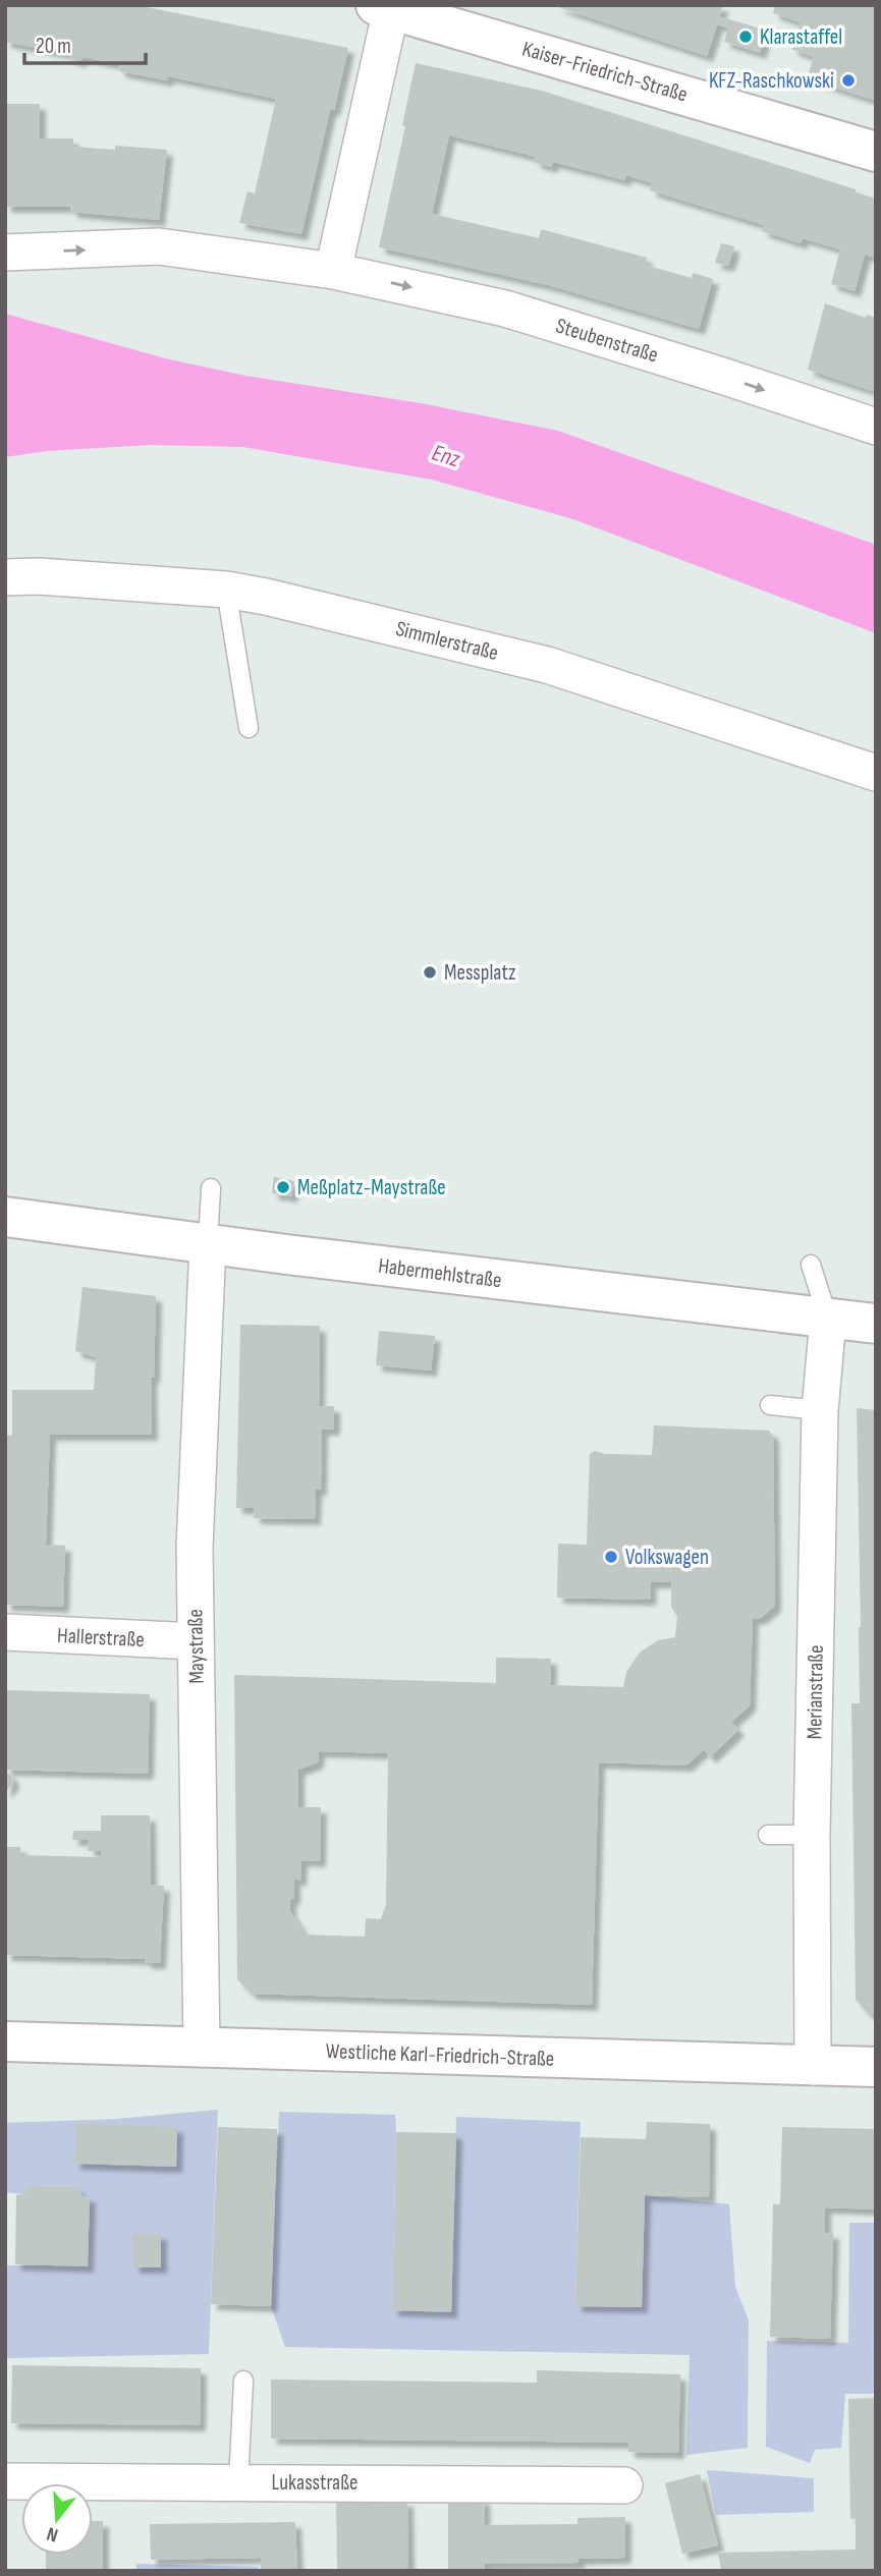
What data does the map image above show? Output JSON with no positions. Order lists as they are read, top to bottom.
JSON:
{
  "streets": {
    "main road": ["Kaiser-Friedrich-Straße", "Habermehlstraße", "Westliche Karl-Friedrich-Straße"],
    "street": [
      "Steubenstraße",
      "Simmlerstraße",
      "Hallerstraße",
      "Maystraße",
      "Merianstraße",
      "Lukasstraße"
    ]
  },
  "crossings": [
    ["Habermehlstraße", "Maystraße"],
    ["Habermehlstraße", "Merianstraße"],
    ["Hallerstraße", "Maystraße"],
    ["Maystraße", "Westliche Karl-Friedrich-Straße"],
    ["Merianstraße", "Westliche Karl-Friedrich-Straße"]
  ],
  "one_way": ["Steubenstraße"],
  "water": ["Enz"],
  "places": [
    "Klarastaffel",
    "KFZ-Raschkowski",
    "Messplatz",
    "Meßplatz-Maystraße",
    "Volkswagen"
  ],
  "scale_bar": "20 m",
  "north": "bottom"
}
